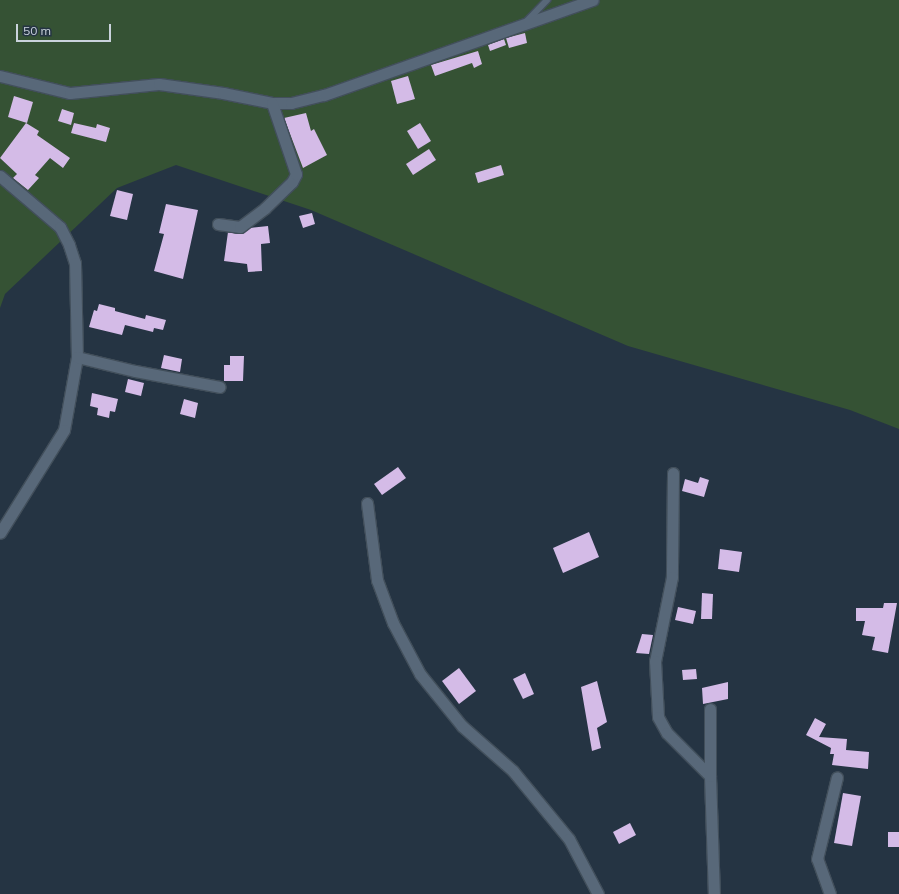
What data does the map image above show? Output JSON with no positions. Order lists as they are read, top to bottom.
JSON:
{
  "scale_bar": "50 m"
}
